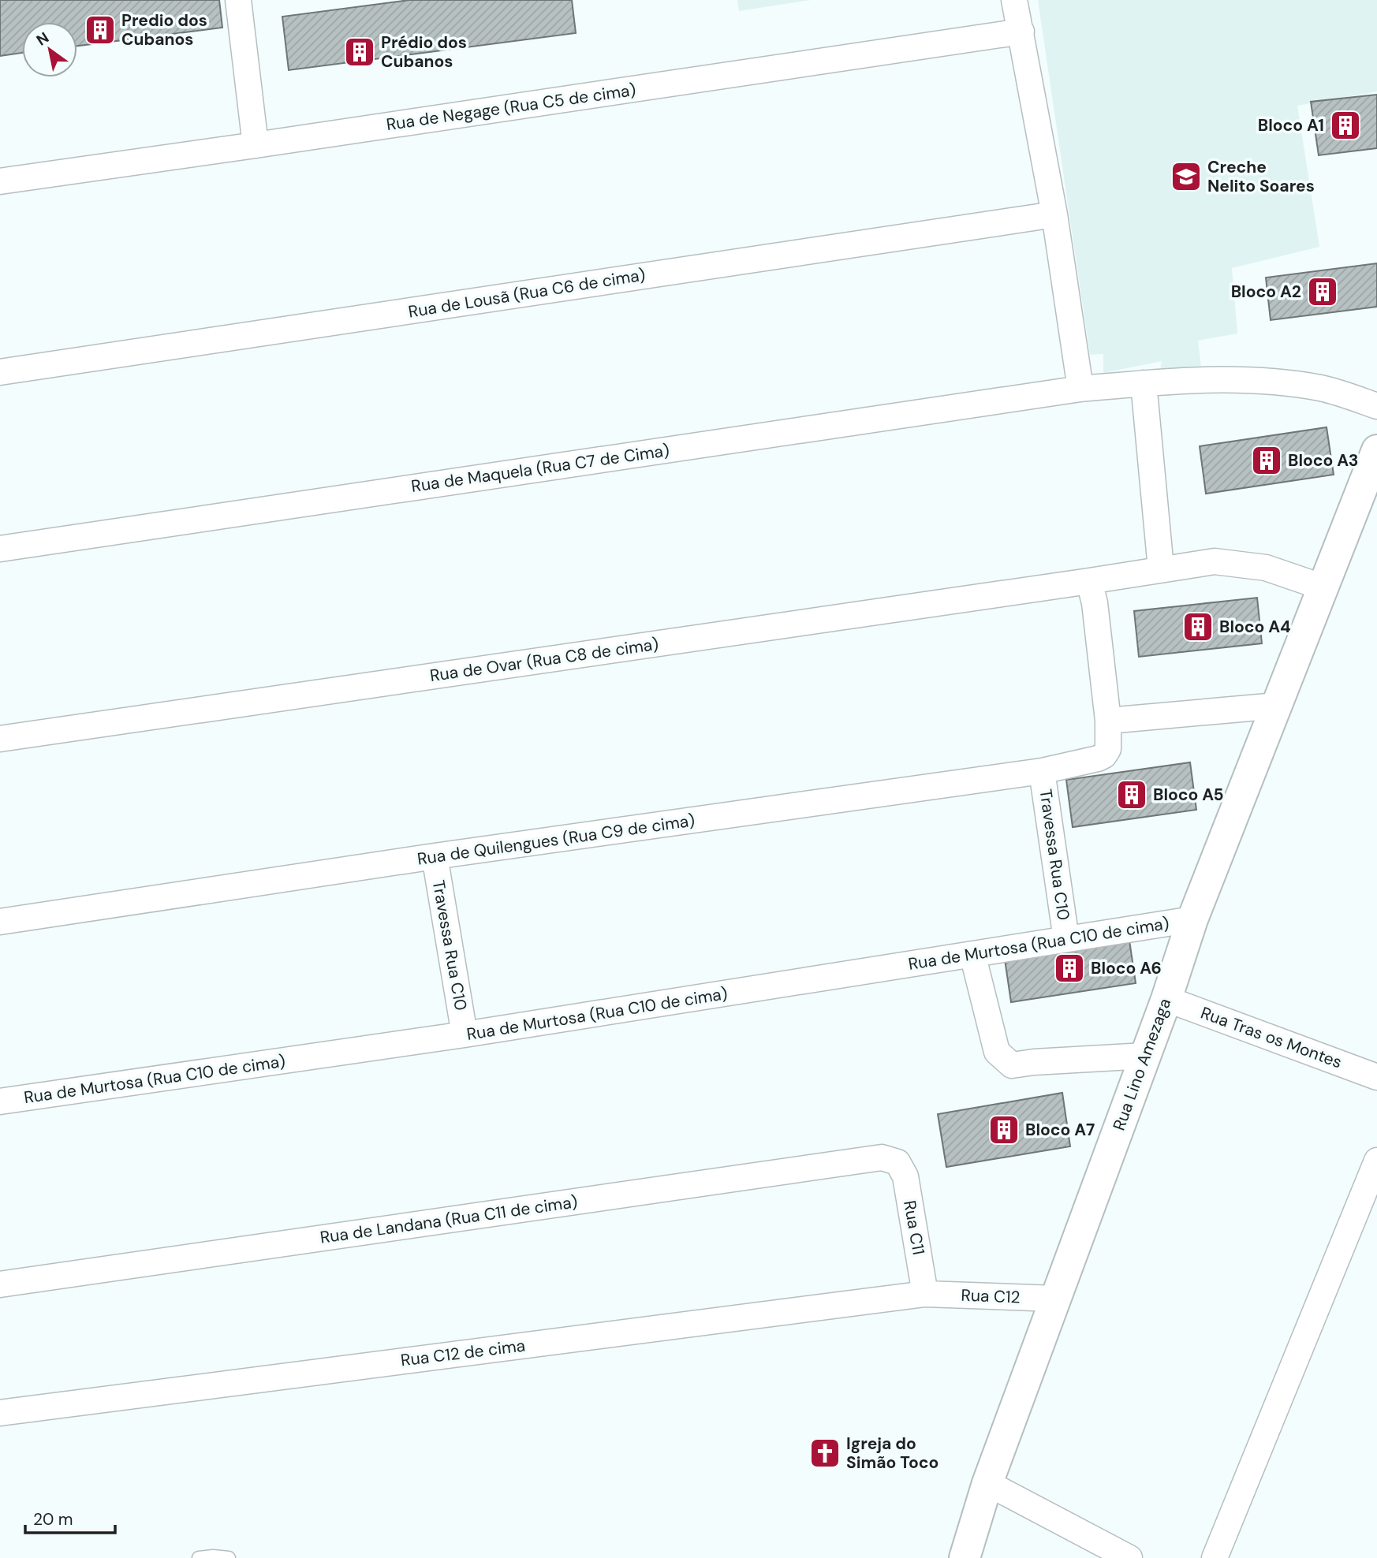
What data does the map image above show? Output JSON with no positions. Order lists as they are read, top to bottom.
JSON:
{
  "streets": {
    "street": [
      "Rua de Negage (Rua C5 de cima)",
      "Rua de Lousã (Rua C6 de cima)",
      "Rua de Maquela (Rua C7 de Cima)",
      "Rua de Ovar (Rua C8 de cima)",
      "Rua de Quilengues (Rua C9 de cima)",
      "Travessa Rua C10",
      "Rua de Murtosa (Rua C10 de cima)",
      "Rua Tras os Montes",
      "Rua Lino Amezaga",
      "Rua de Landana (Rua C11 de cima)",
      "Rua C11",
      "Rua C12",
      "Rua C12 de cima"
    ]
  },
  "crossings": [
    ["Rua de Ovar (Rua C8 de cima)", "Rua Lino Amezaga"],
    ["Rua de Quilengues (Rua C9 de cima)", "Travessa Rua C10"],
    ["Travessa Rua C10", "Rua de Murtosa (Rua C10 de cima)"],
    ["Rua de Murtosa (Rua C10 de cima)", "Rua Lino Amezaga"],
    ["Rua Tras os Montes", "Rua Lino Amezaga"],
    ["Rua Lino Amezaga", "Rua C12"],
    ["Rua de Landana (Rua C11 de cima)", "Rua C11"],
    ["Rua C11", "Rua C12"],
    ["Rua C11", "Rua C12 de cima"],
    ["Rua C12", "Rua C12 de cima"]
  ],
  "places": {
    "building": [
      "Predio dos Cubanos",
      "Prédio dos Cubanos",
      "Bloco A1",
      "Bloco A2",
      "Bloco A3",
      "Bloco A4",
      "Bloco A5",
      "Bloco A6",
      "Bloco A7"
    ],
    "school or university": ["Creche Nelito Soares"],
    "church": ["Igreja do Simão Toco"]
  },
  "scale_bar": "20 m",
  "north": "top left"
}
